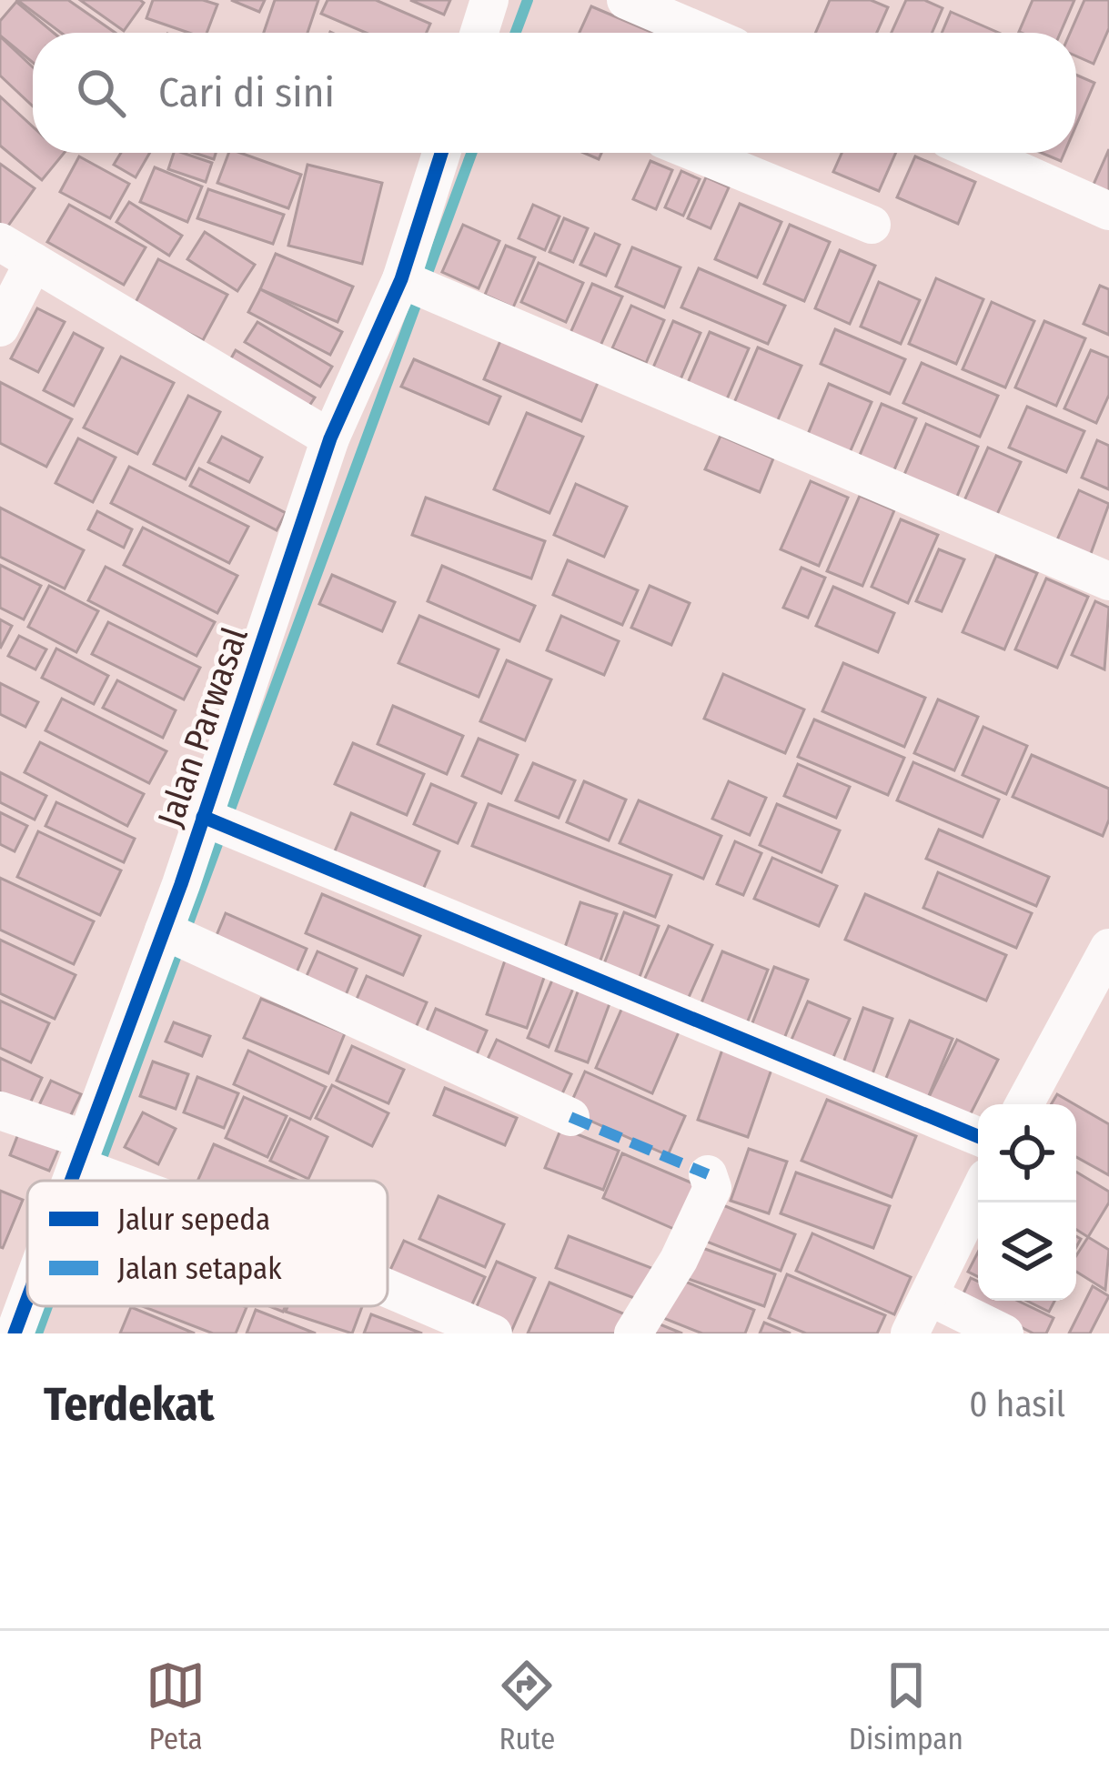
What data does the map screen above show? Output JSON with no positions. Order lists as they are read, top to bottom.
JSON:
{
  "streets": {
    "street": ["Jalan Parwasal"]
  },
  "legend": ["Jalur sepeda", "Jalan setapak"],
  "page": {
    "search": "Cari di sini",
    "heading": ["Terdekat", "0 hasil"],
    "nav": ["Peta", "Rute", "Disimpan"]
  }
}
